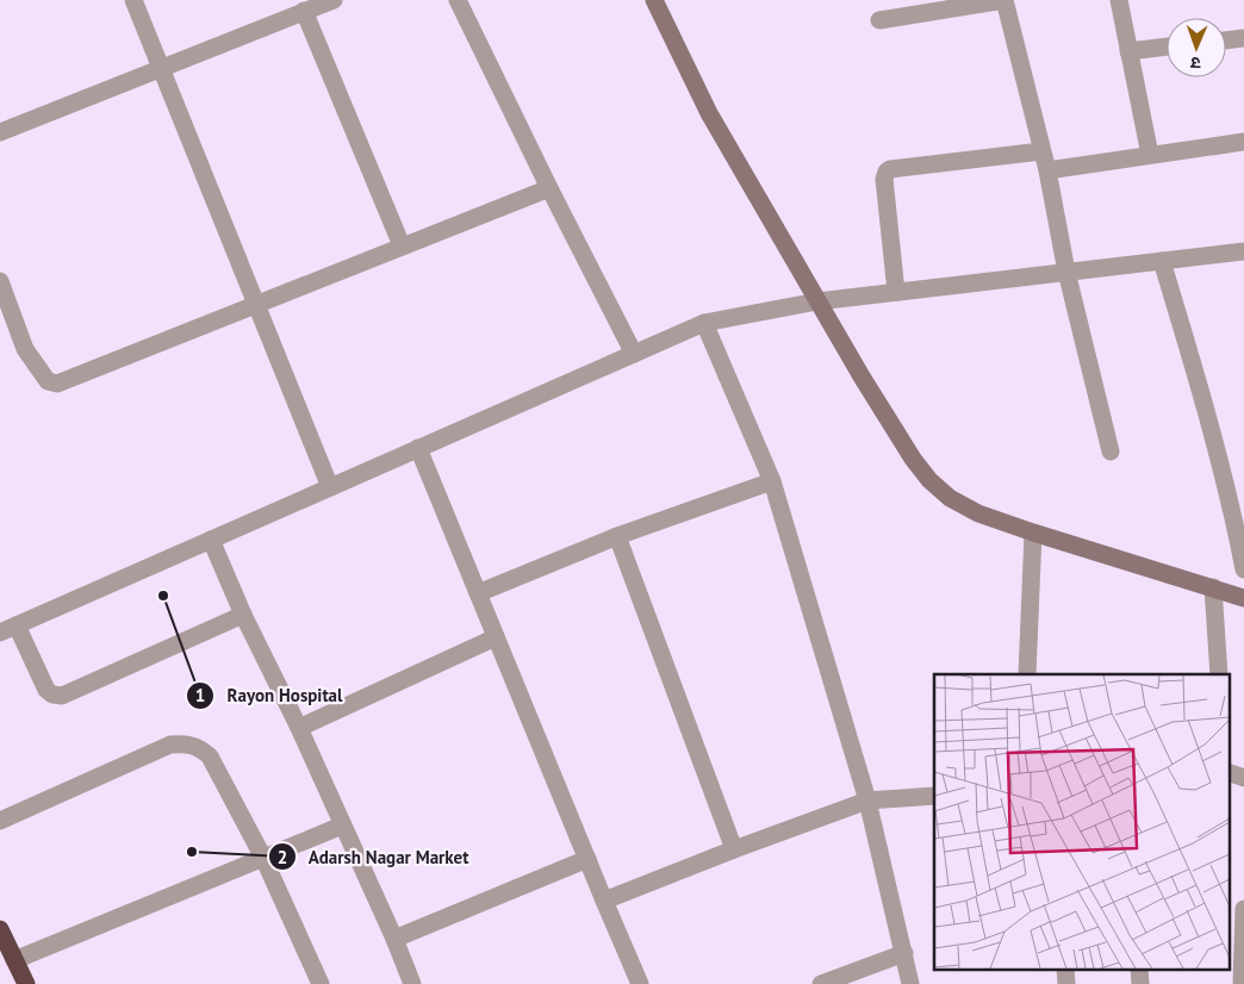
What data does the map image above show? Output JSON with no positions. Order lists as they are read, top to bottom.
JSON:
{
  "places": ["Rayon Hospital", "Adarsh Nagar Market"],
  "north": "bottom"
}
